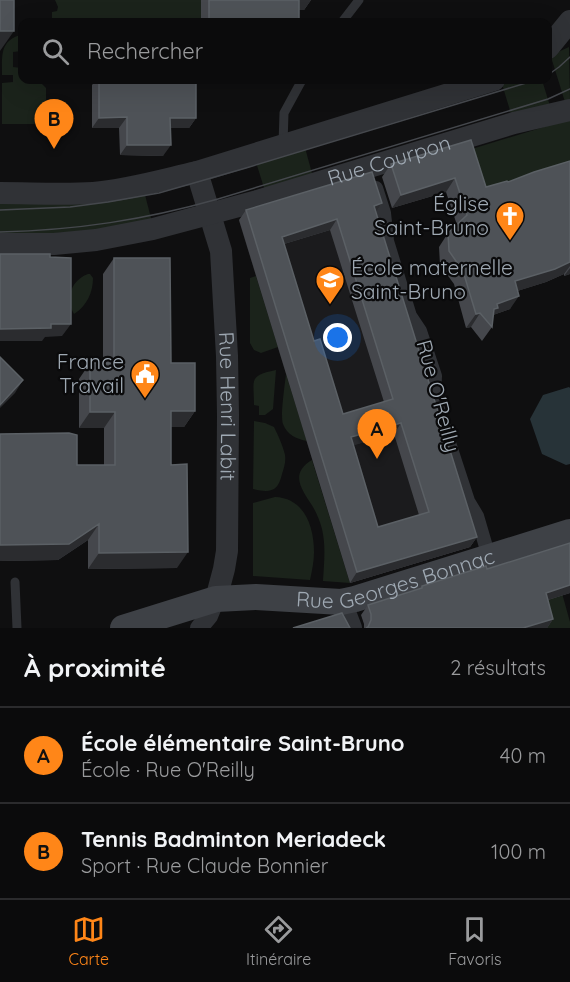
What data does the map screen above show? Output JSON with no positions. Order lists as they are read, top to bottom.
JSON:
{
  "streets": {
    "main road": ["Rue Georges Bonnac"],
    "street": ["Rue Courpon", "Rue O'Reilly", "Rue Henri Labit"]
  },
  "crossings": [
    ["Rue Courpon", "Rue O'Reilly"],
    ["Rue Courpon", "Rue Henri Labit"],
    ["Rue O'Reilly", "Rue Georges Bonnac"],
    ["Rue Henri Labit", "Rue Georges Bonnac"]
  ],
  "places": {
    "church": ["Église Saint-Bruno"],
    "school or university": ["École maternelle Saint-Bruno"],
    "public building": ["France Travail"]
  },
  "page": {
    "search": "Rechercher",
    "pins": ["B", "A"],
    "heading": ["À proximité", "2 résultats"],
    "list": [
      {
        "mark": "A",
        "name": "École élémentaire Saint-Bruno",
        "note": "École · Rue O'Reilly",
        "value": "40 m"
      },
      {
        "mark": "B",
        "name": "Tennis Badminton Meriadeck",
        "note": "Sport · Rue Claude Bonnier",
        "value": "100 m"
      }
    ],
    "nav": ["Carte", "Itinéraire", "Favoris"]
  }
}
